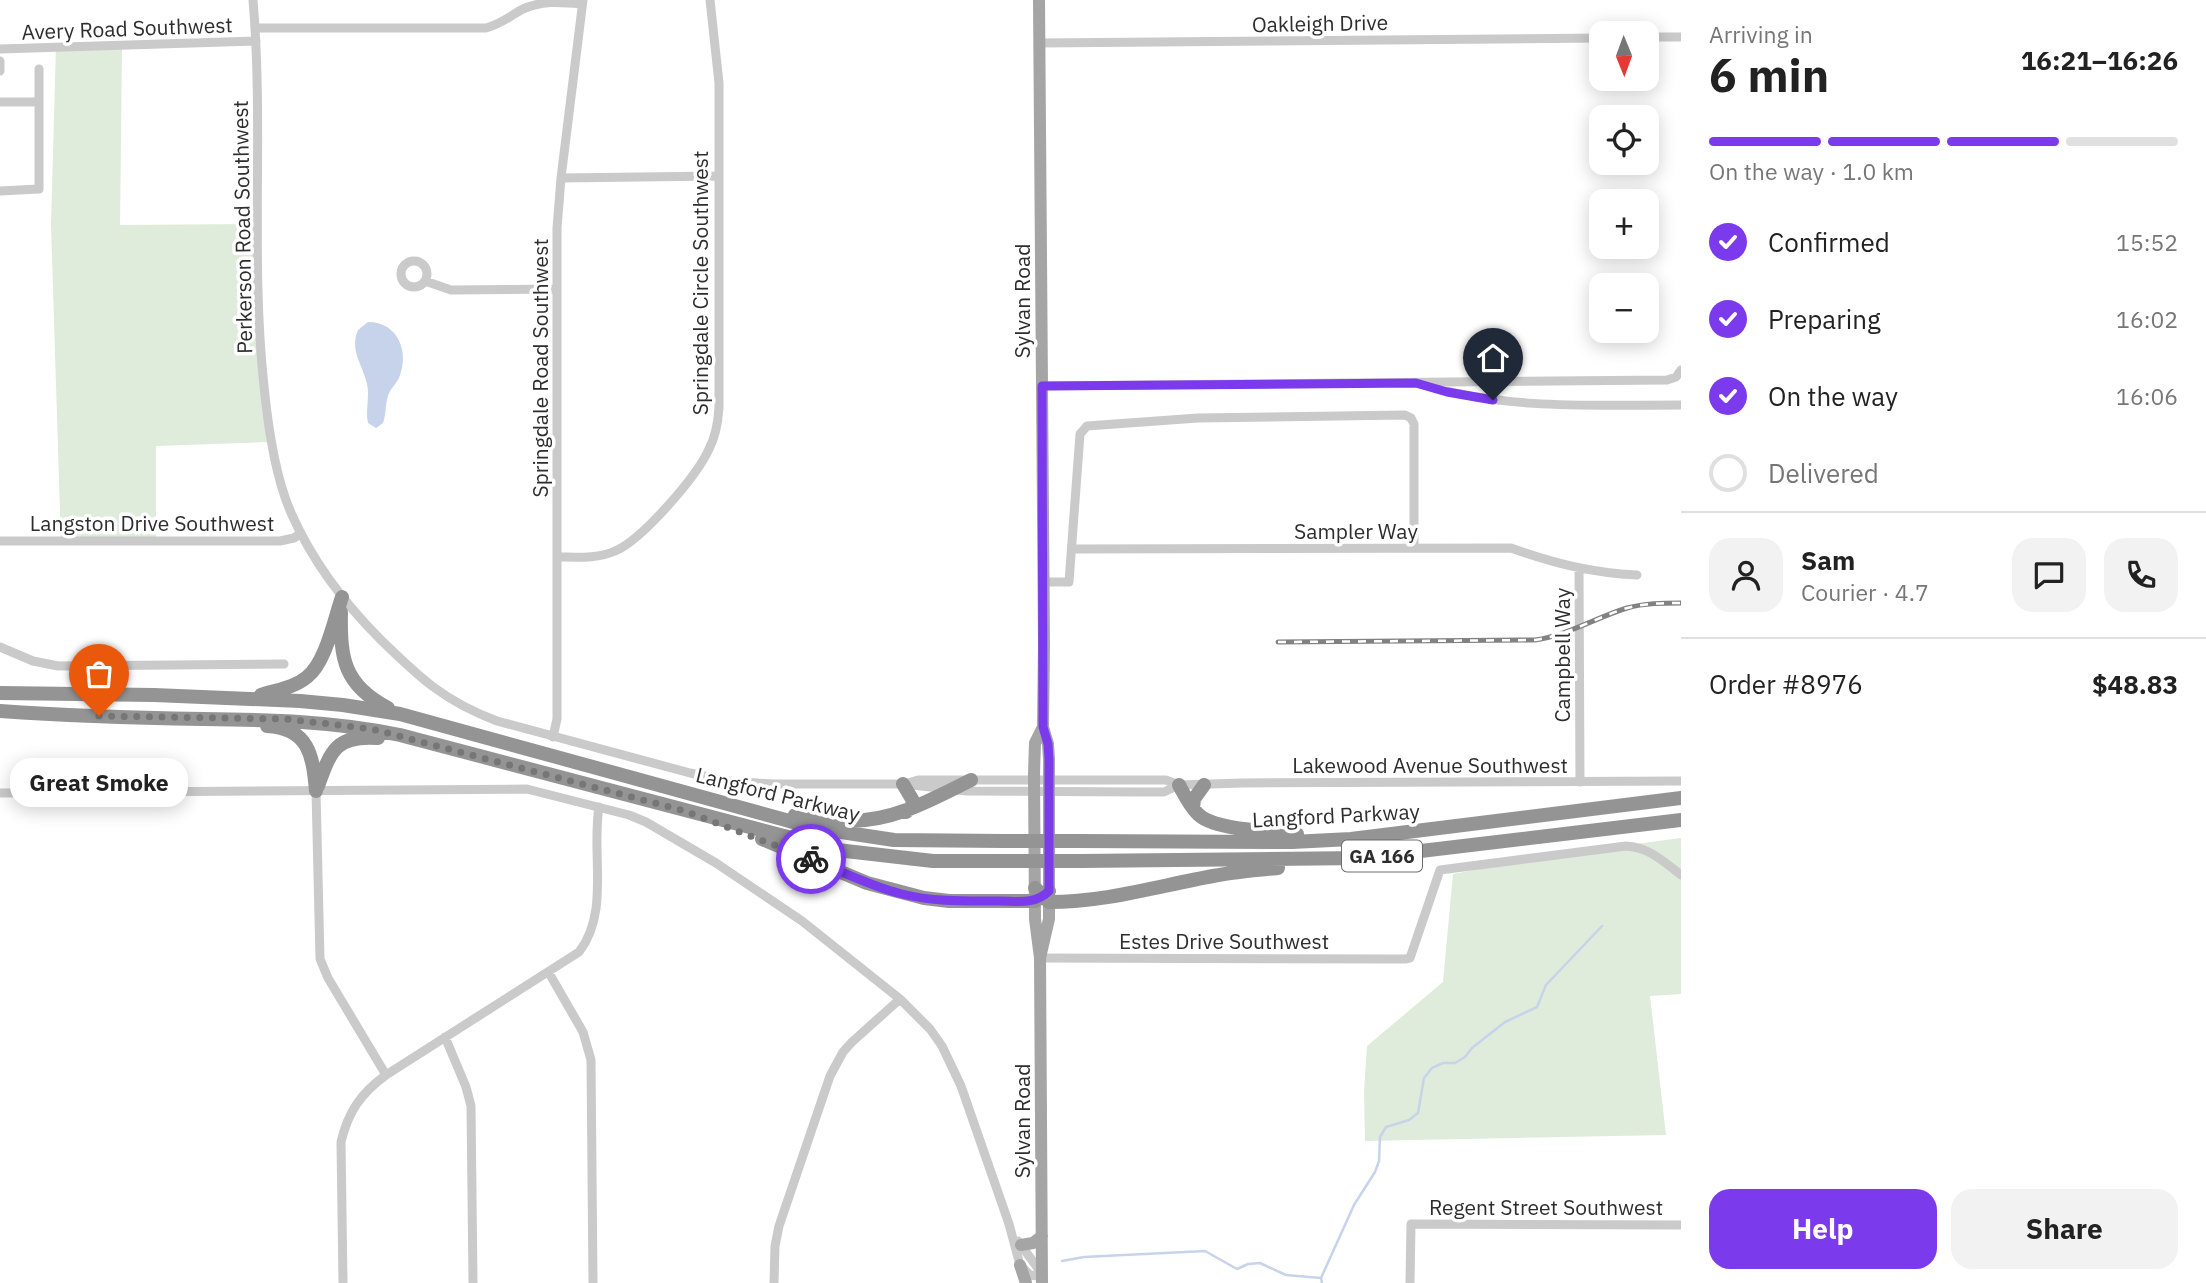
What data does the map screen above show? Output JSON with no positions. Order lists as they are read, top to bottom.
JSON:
{
  "streets": {
    "highway": ["Langford Parkway", "GA 166"],
    "main road": ["Sylvan Road"],
    "street": [
      "Oakleigh Drive",
      "Avery Road Southwest",
      "Perkerson Road Southwest",
      "Springdale Circle Southwest",
      "Springdale Road Southwest",
      "Langston Drive Southwest",
      "Sampler Way",
      "Campbell Way",
      "Lakewood Avenue Southwest",
      "Estes Drive Southwest",
      "Regent Street Southwest"
    ]
  },
  "crossings": [
    ["Oakleigh Drive", "Sylvan Road"],
    ["Avery Road Southwest", "Perkerson Road Southwest"],
    ["Perkerson Road Southwest", "Springdale Road Southwest"],
    ["Perkerson Road Southwest", "Langston Drive Southwest"],
    ["Perkerson Road Southwest", "Lakewood Avenue Southwest"],
    ["Springdale Circle Southwest", "Springdale Road Southwest"],
    ["Sylvan Road", "Lakewood Avenue Southwest"],
    ["Sylvan Road", "Estes Drive Southwest"],
    ["Springdale Road Southwest", "Lakewood Avenue Southwest"],
    ["Sampler Way", "Campbell Way"],
    ["Campbell Way", "Lakewood Avenue Southwest"]
  ],
  "places": ["Great Smoke"],
  "north": "bottom",
  "page": {
    "heading": ["6 min", "Arriving in", "16:21–16:26"],
    "panel": [
      "Sam",
      "Courier · 4.7",
      "Order #8976",
      "$48.83"
    ],
    "map_buttons": ["+", "−"],
    "bar": "On the way · 1.0 km",
    "list": [
      ["Confirmed", "15:52"],
      ["Preparing", "16:02"],
      ["On the way", "16:06"],
      "Delivered"
    ],
    "bubble": "Great Smoke",
    "buttons": ["Help", "Share"]
  }
}
